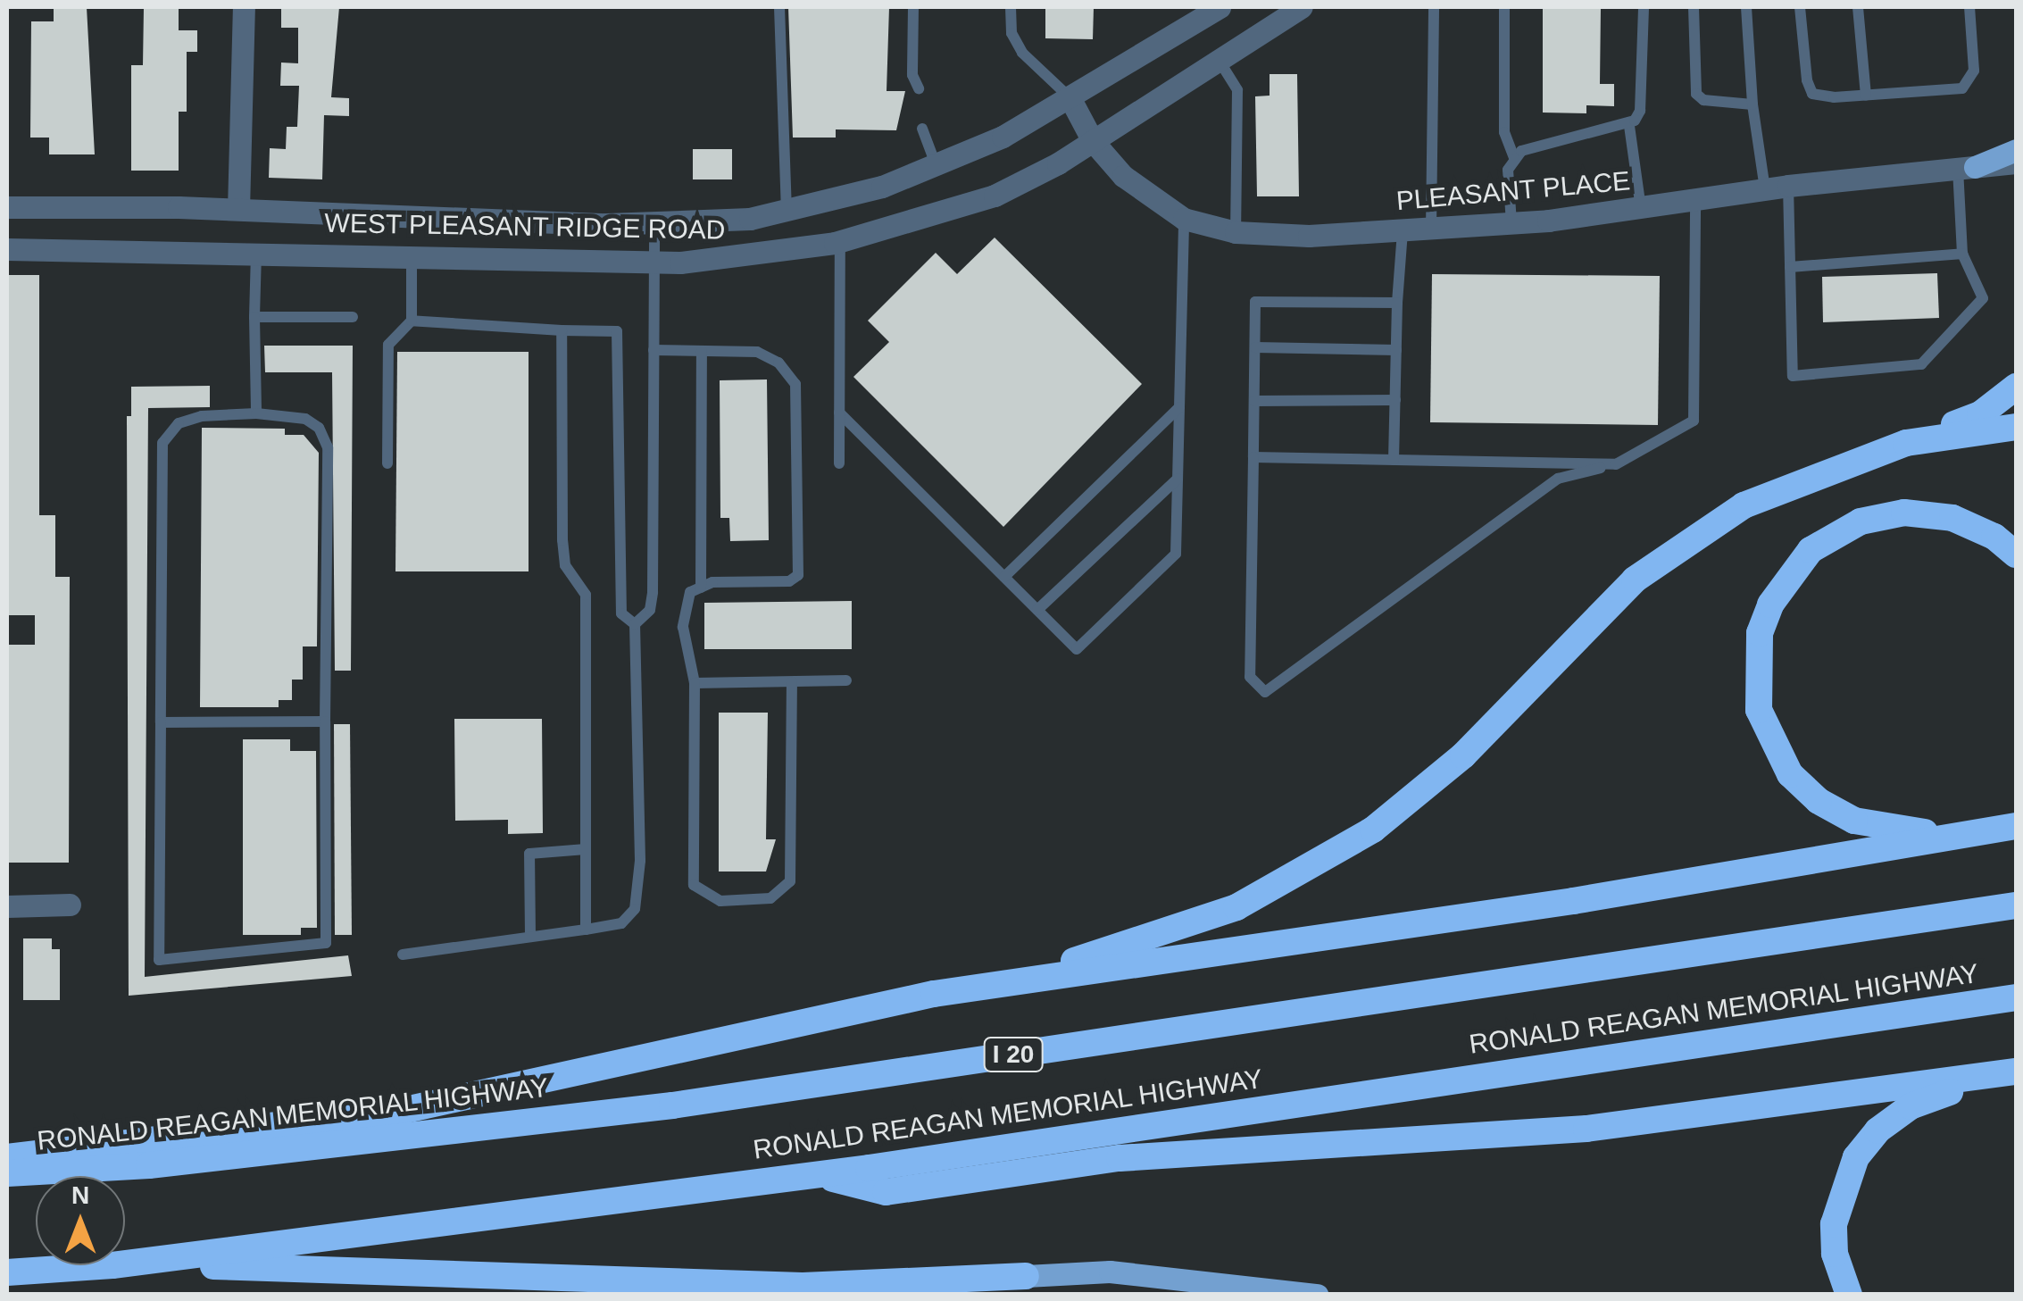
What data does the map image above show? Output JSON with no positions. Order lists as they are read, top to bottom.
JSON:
{
  "streets": {
    "highway": ["RONALD REAGAN MEMORIAL HIGHWAY", "I 20"],
    "street": ["PLEASANT PLACE", "WEST PLEASANT RIDGE ROAD"]
  },
  "crossings": [
    ["PLEASANT PLACE", "WEST PLEASANT RIDGE ROAD"]
  ],
  "north": "top"
}
